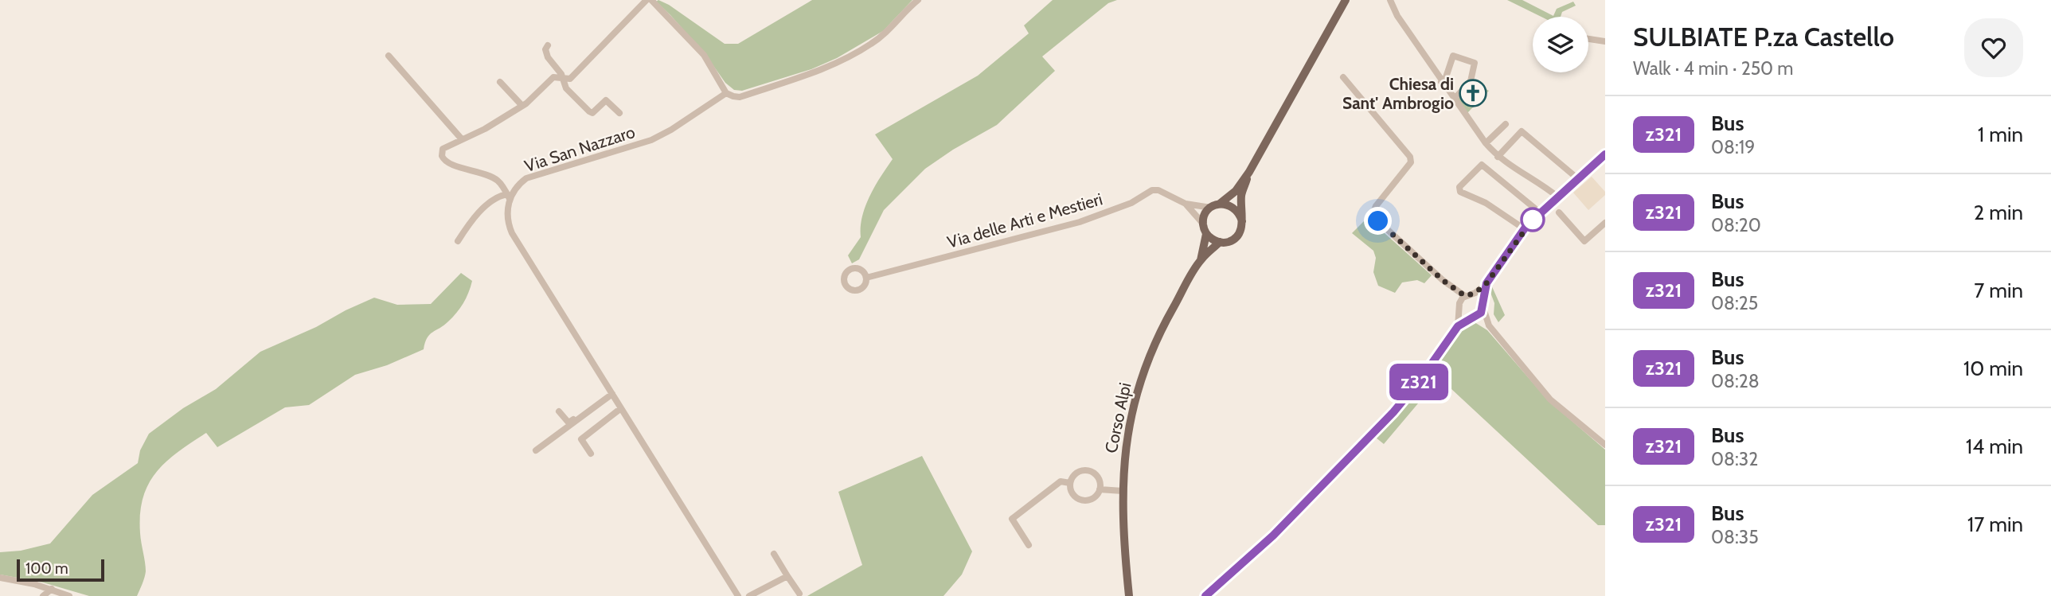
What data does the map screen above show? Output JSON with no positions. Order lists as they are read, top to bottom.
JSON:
{
  "streets": {
    "main road": ["Corso Alpi"],
    "street": ["Via San Nazzaro", "Via delle Arti e Mestieri"]
  },
  "crossings": [
    ["Via delle Arti e Mestieri", "Corso Alpi"]
  ],
  "places": {
    "church": ["Chiesa di Sant' Ambrogio"]
  },
  "lines": ["bus line z321"],
  "scale_bar": "100 m",
  "page": {
    "on_map": "z321",
    "heading": ["SULBIATE P.za Castello", "Walk · 4 min · 250 m"],
    "list": [
      {
        "mark": "z321",
        "name": "Bus",
        "note": "08:19",
        "value": "1 min"
      },
      {
        "mark": "z321",
        "name": "Bus",
        "note": "08:20",
        "value": "2 min"
      },
      {
        "mark": "z321",
        "name": "Bus",
        "note": "08:25",
        "value": "7 min"
      },
      {
        "mark": "z321",
        "name": "Bus",
        "note": "08:28",
        "value": "10 min"
      },
      {
        "mark": "z321",
        "name": "Bus",
        "note": "08:32",
        "value": "14 min"
      },
      {
        "mark": "z321",
        "name": "Bus",
        "note": "08:35",
        "value": "17 min"
      }
    ],
    "scale": "100 m"
  }
}
